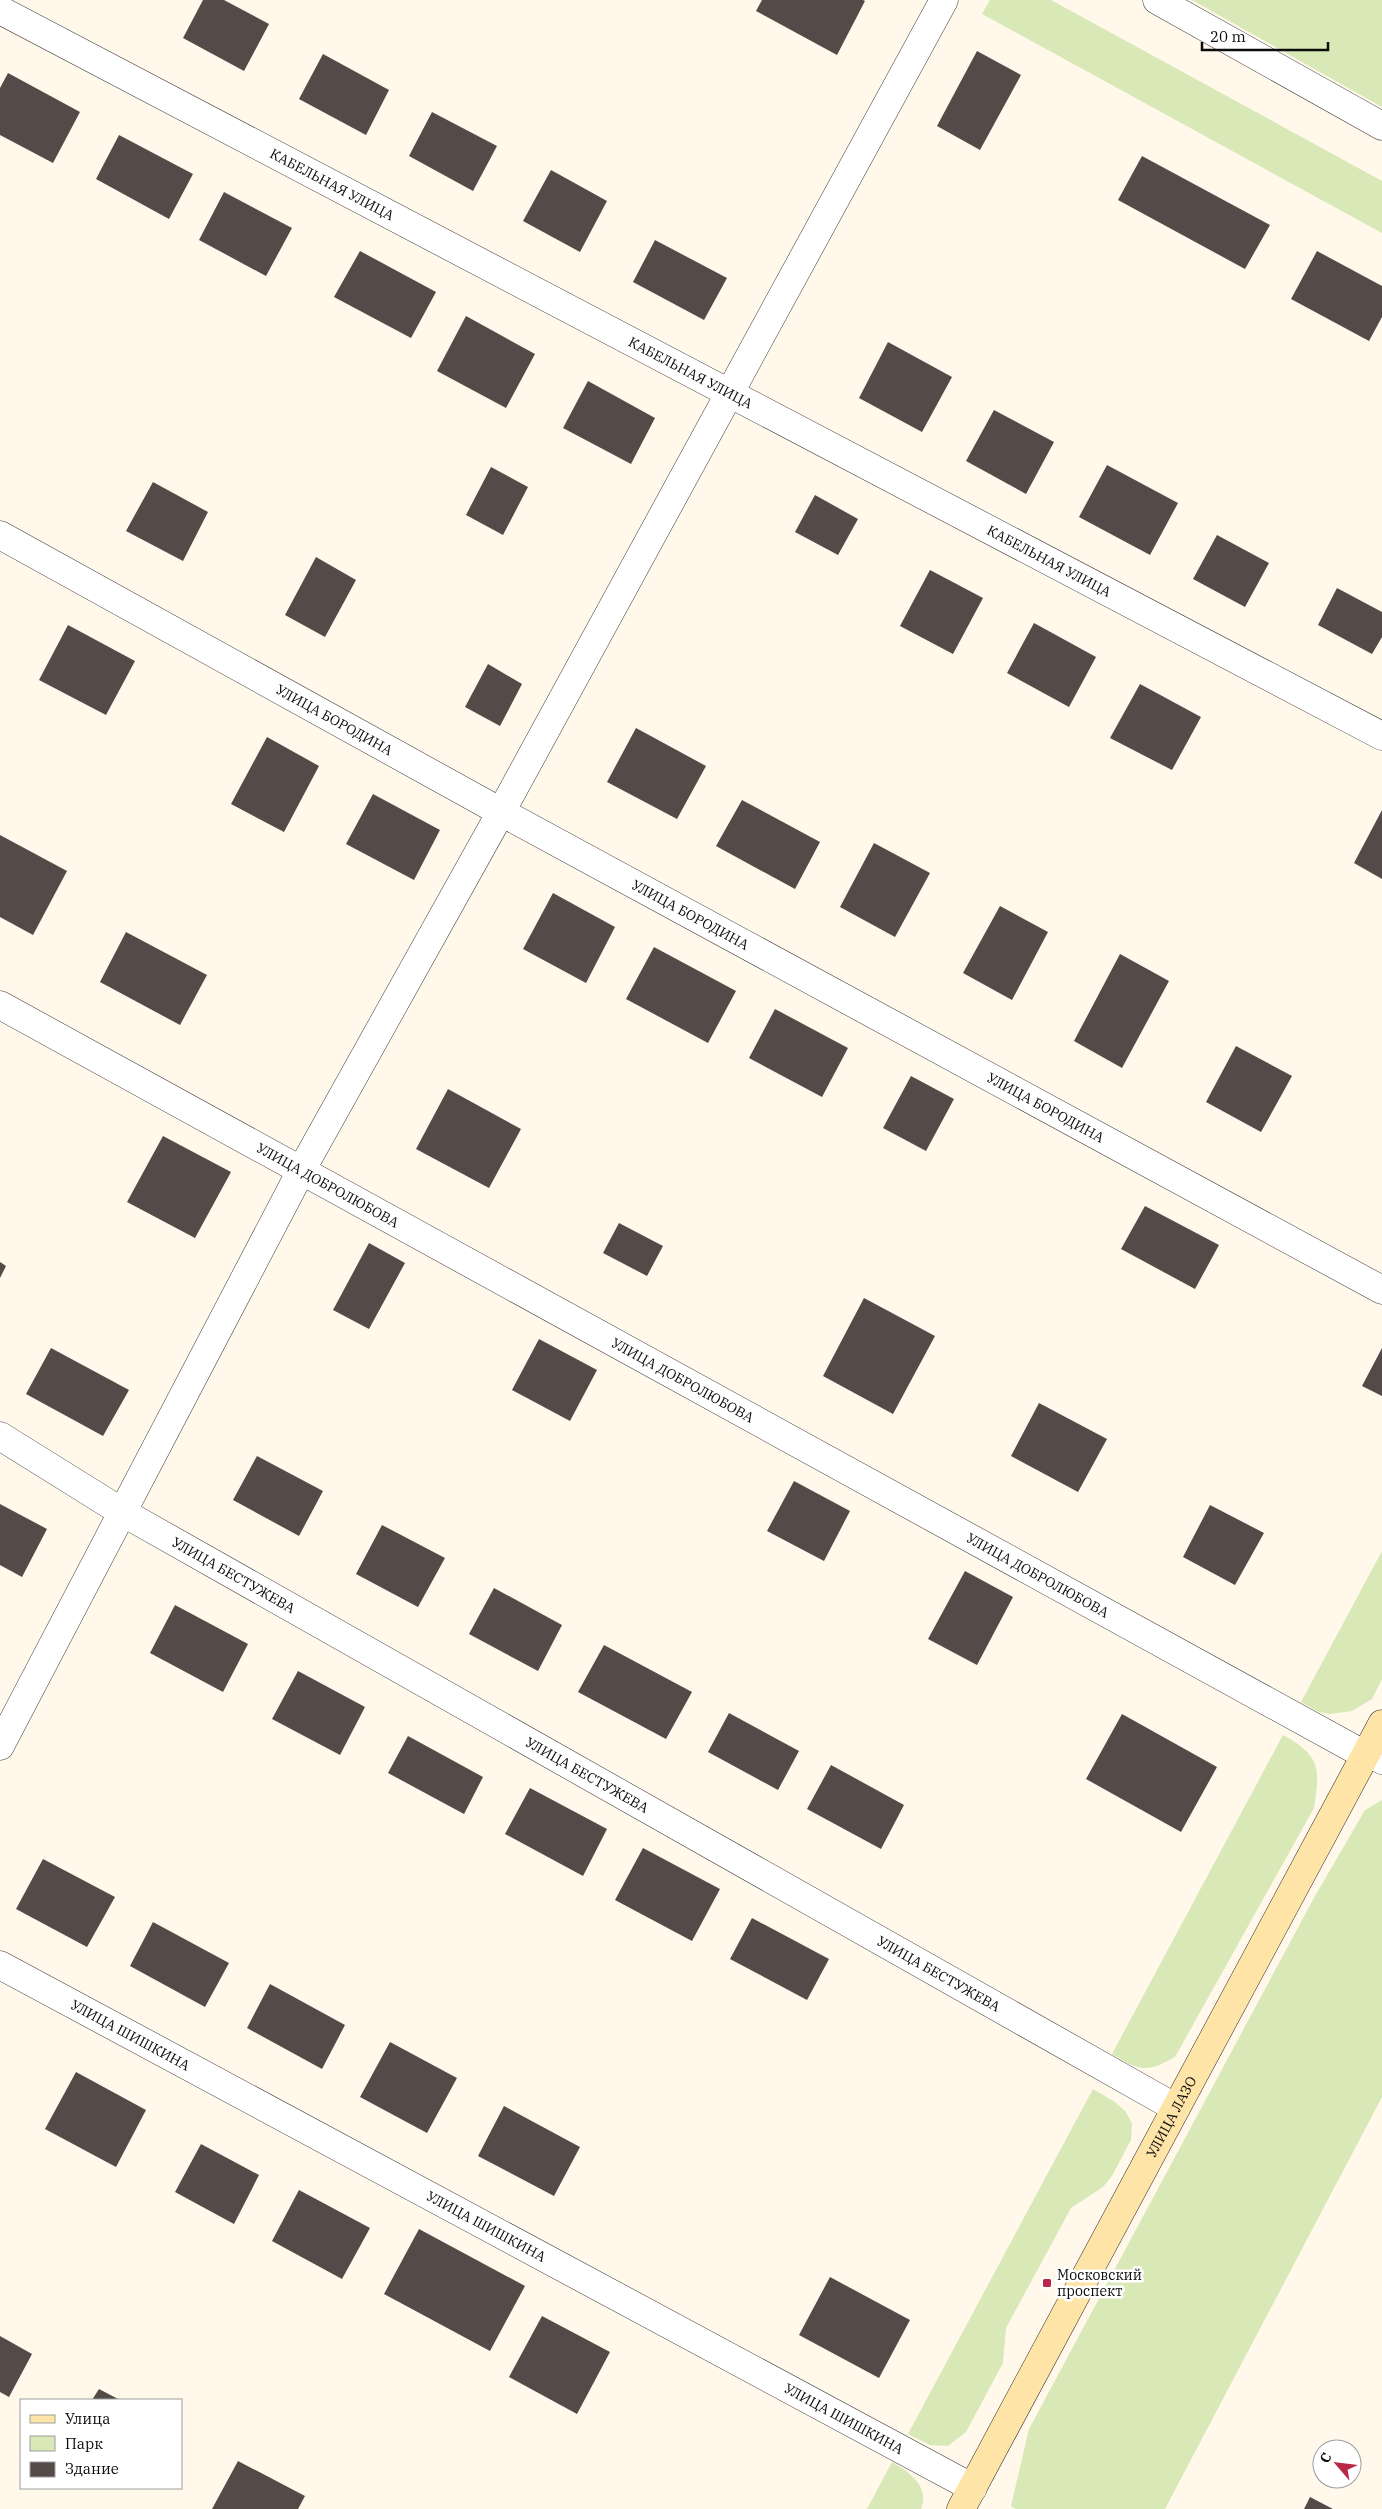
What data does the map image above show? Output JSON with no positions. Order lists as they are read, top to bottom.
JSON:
{
  "streets": {
    "main road": ["УЛИЦА ЛАЗО"],
    "street": [
      "КАБЕЛЬНАЯ УЛИЦА",
      "УЛИЦА БОРОДИНА",
      "УЛИЦА ДОБРОЛЮБОВА",
      "УЛИЦА БЕСТУЖЕВА",
      "УЛИЦА ШИШКИНА"
    ]
  },
  "crossings": [
    ["УЛИЦА ДОБРОЛЮБОВА", "УЛИЦА ЛАЗО"],
    ["УЛИЦА БЕСТУЖЕВА", "УЛИЦА ЛАЗО"],
    ["УЛИЦА ШИШКИНА", "УЛИЦА ЛАЗО"]
  ],
  "places": {
    "transit": ["Московский проспект"]
  },
  "legend": ["Улица", "Парк", "Здание"],
  "scale_bar": "20 m",
  "north": "top left"
}
